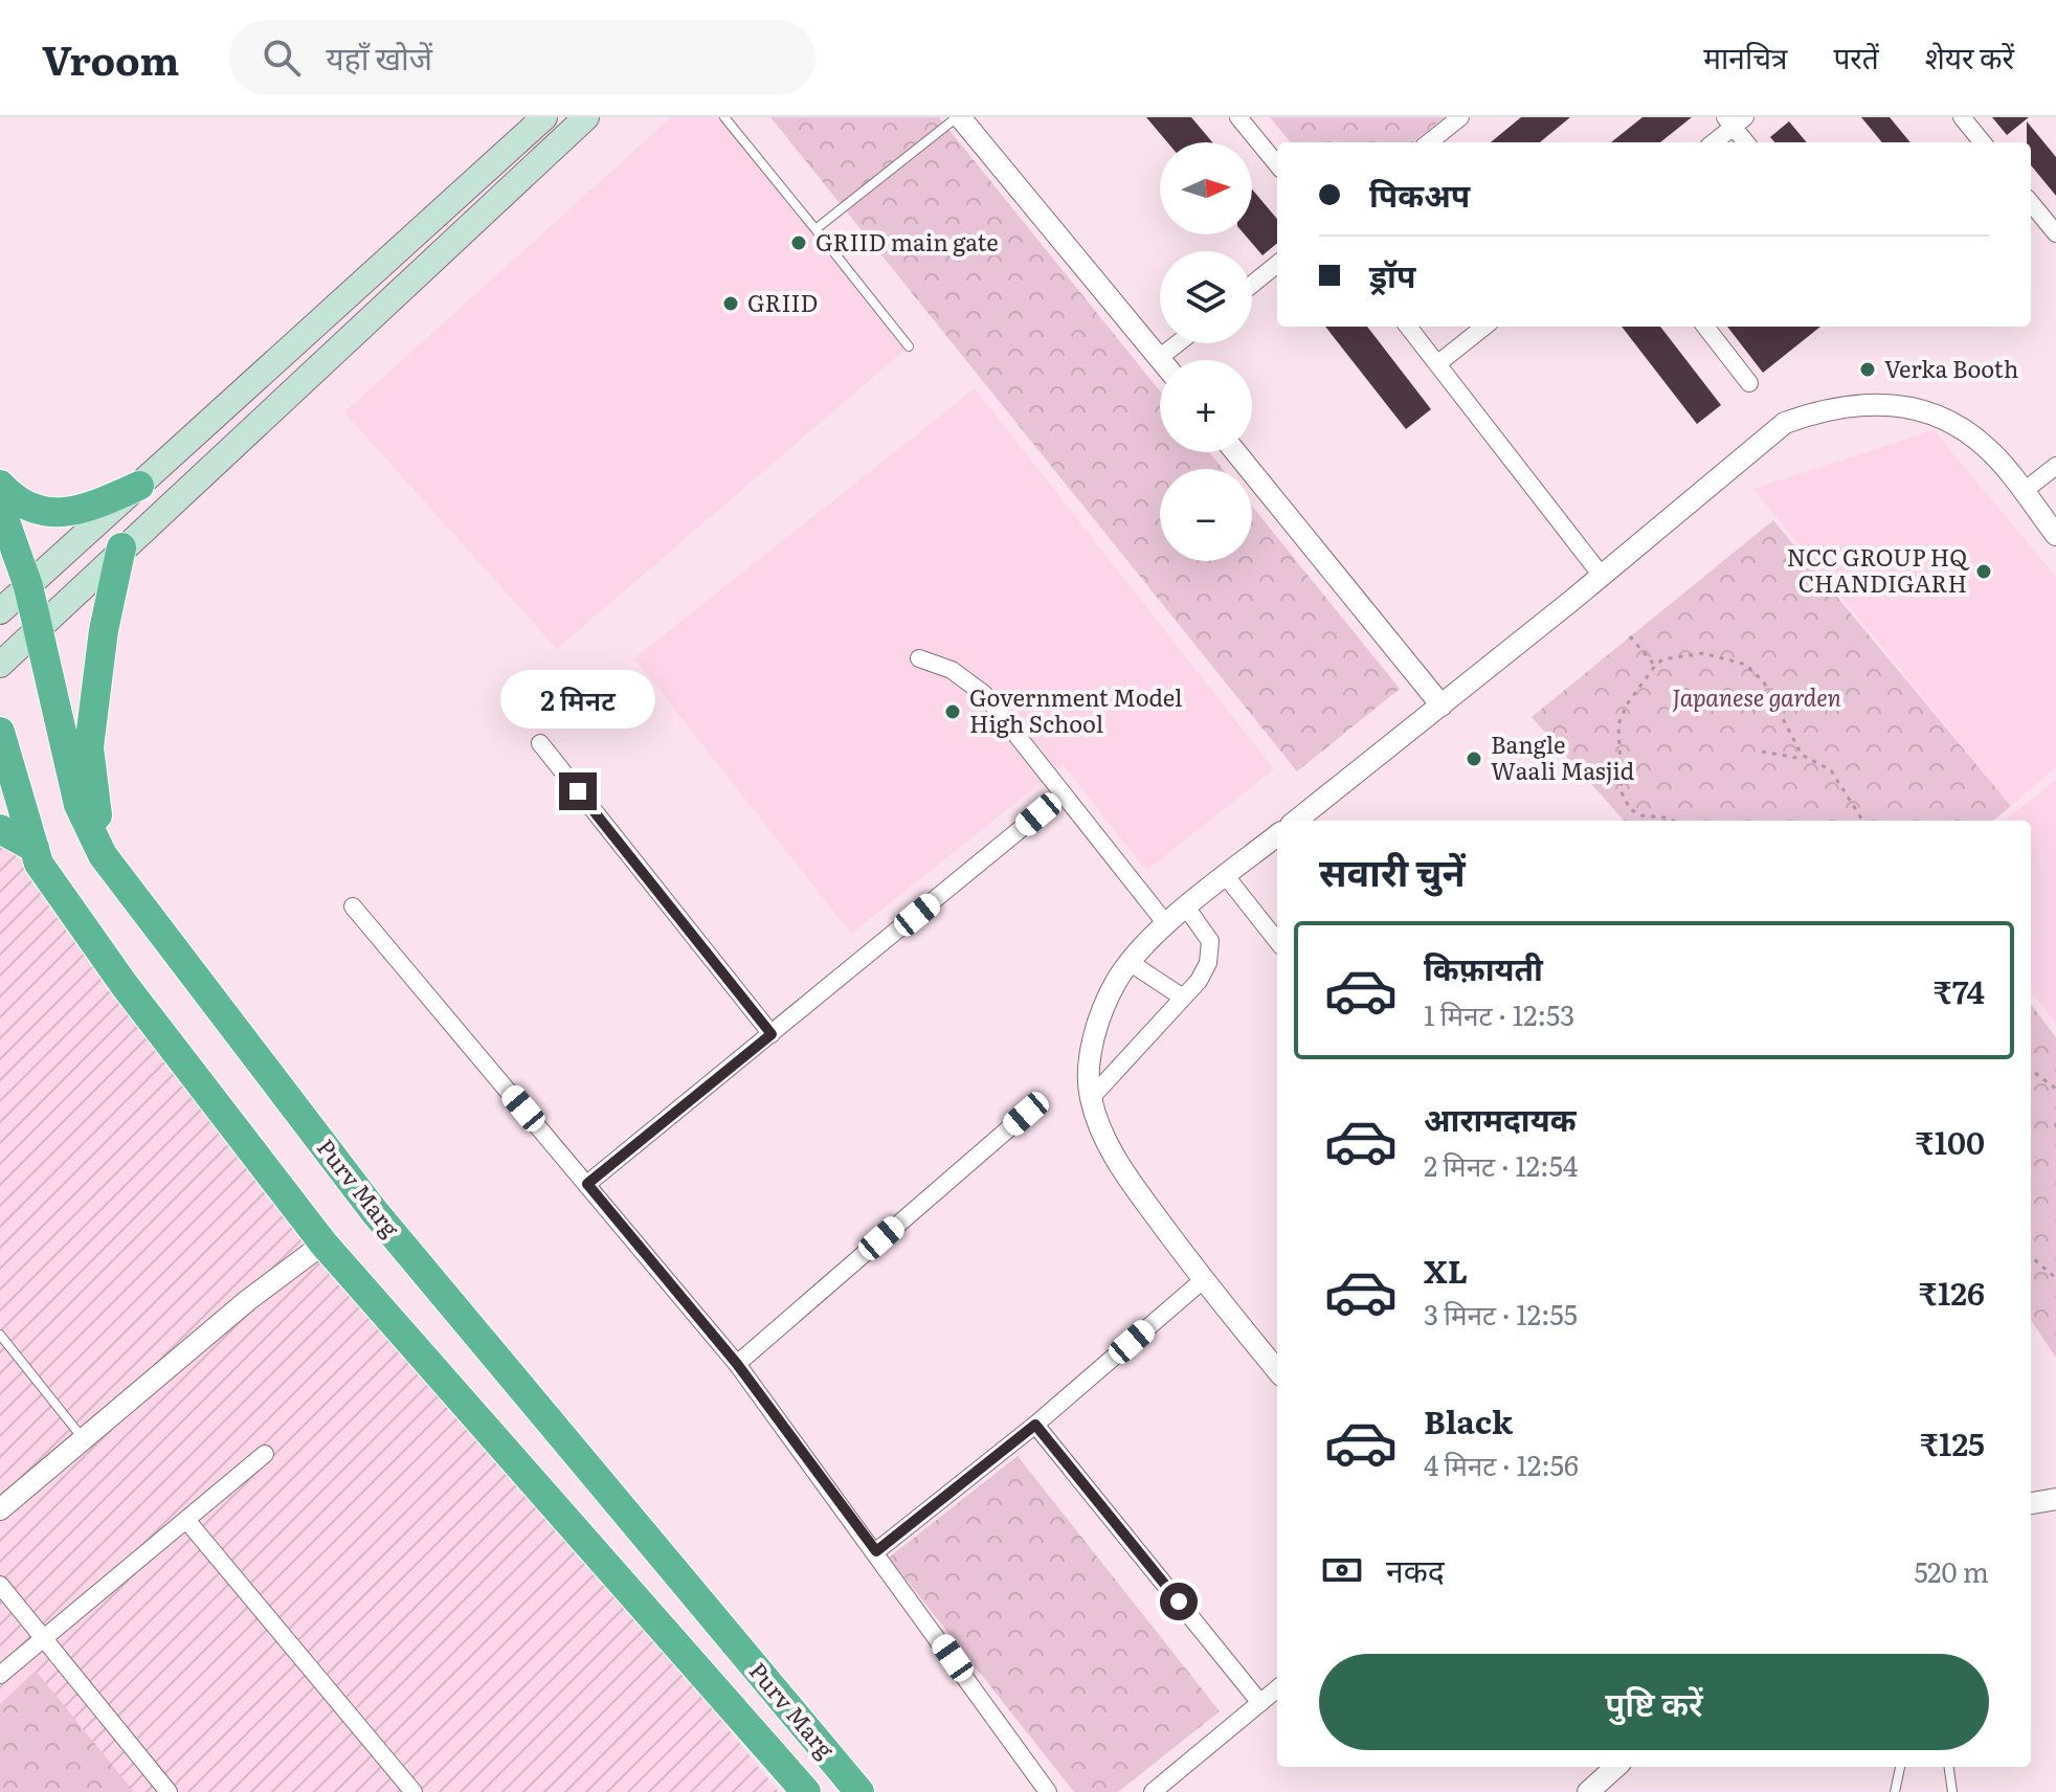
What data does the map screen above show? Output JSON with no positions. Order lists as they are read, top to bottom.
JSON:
{
  "streets": {
    "highway": ["Purv Marg"]
  },
  "parks": ["Japanese garden"],
  "places": [
    "GRIID main gate",
    "GRIID",
    "Verka Booth",
    "NCC GROUP HQ CHANDIGARH",
    "Government Model High School",
    "Bangle Waali Masjid"
  ],
  "north": "right",
  "page": {
    "header": "Vroom",
    "search": "यहाँ खोजें",
    "nav": ["मानचित्र", "परतें", "शेयर करें"],
    "map_buttons": ["+", "−"],
    "banner": ["पिकअप", "ड्रॉप"],
    "bubble": "2 मिनट",
    "heading": "सवारी चुनें",
    "list": [
      {
        "name": "किफ़ायती",
        "note": "1 मिनट · 12:53",
        "value": "₹74"
      },
      {
        "name": "आरामदायक",
        "note": "2 मिनट · 12:54",
        "value": "₹100"
      },
      {
        "name": "XL",
        "note": "3 मिनट · 12:55",
        "value": "₹126"
      },
      {
        "name": "Black",
        "note": "4 मिनट · 12:56",
        "value": "₹125"
      }
    ],
    "pay": ["नकद", "520 m"],
    "buttons": "पुष्टि करें"
  }
}
